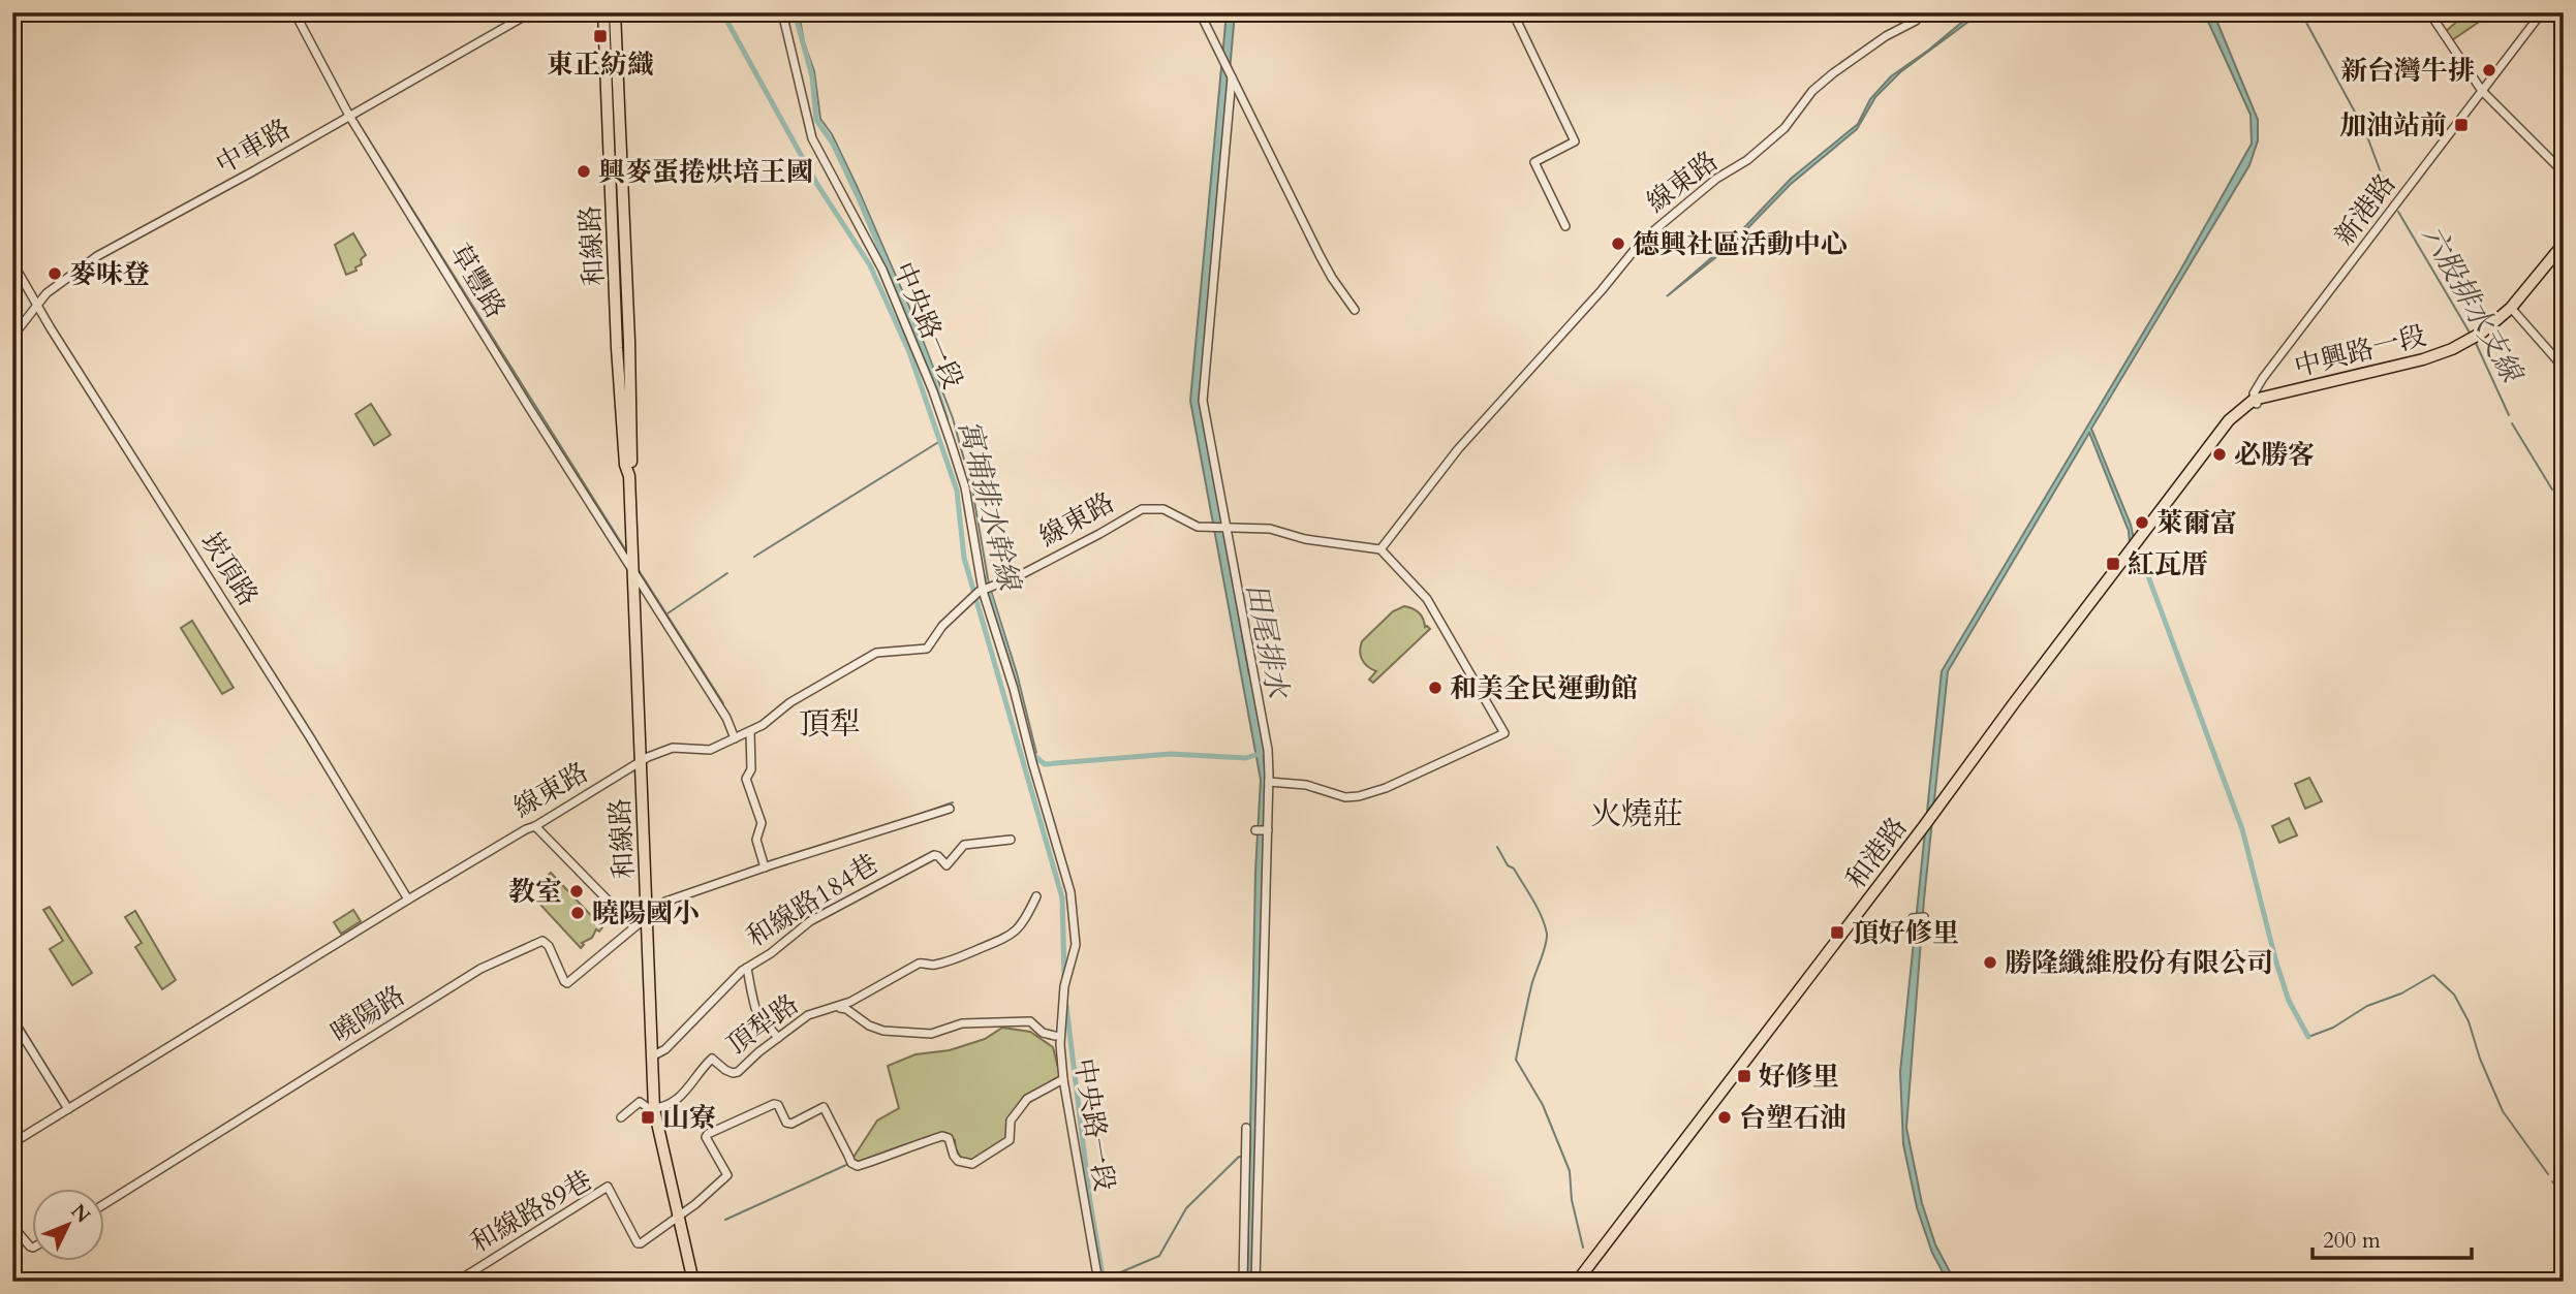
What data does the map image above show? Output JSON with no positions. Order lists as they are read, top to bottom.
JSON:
{
  "streets": {
    "main road": [
      "新港路",
      "和線路",
      "中興路一段",
      "和港路"
    ],
    "street": [
      "中車路",
      "線東路",
      "草豐路",
      "中央路一段",
      "崁頂路",
      "和線路184巷",
      "曉陽路",
      "頂犁路",
      "和線路89巷"
    ]
  },
  "crossings": [
    ["中車路", "草豐路"],
    ["中車路", "崁頂路"],
    ["線東路", "和線路"],
    ["線東路", "草豐路"],
    ["線東路", "中央路一段"],
    ["線東路", "崁頂路"],
    ["新港路", "中興路一段"],
    ["新港路", "和港路"],
    ["和線路", "草豐路"],
    ["和線路", "和線路184巷"],
    ["和線路", "曉陽路"],
    ["和線路", "頂犁路"],
    ["和線路", "和線路89巷"]
  ],
  "districts": ["頂犁", "火燒莊"],
  "water": ["六股排水支線", "寓埔排水幹線", "田尾排水"],
  "places": {
    "transit": [
      "東正紡織",
      "加油站前",
      "紅瓦厝",
      "頂好修里",
      "好修里",
      "山寮"
    ],
    "other": [
      "新台灣牛排",
      "興麥蛋捲烘培王國",
      "德興社區活動中心",
      "麥味登",
      "必勝客",
      "萊爾富",
      "和美全民運動館",
      "教室",
      "曉陽國小",
      "勝隆纖維股份有限公司",
      "台塑石油"
    ]
  },
  "scale_bar": "200 m",
  "north": "top right"
}
